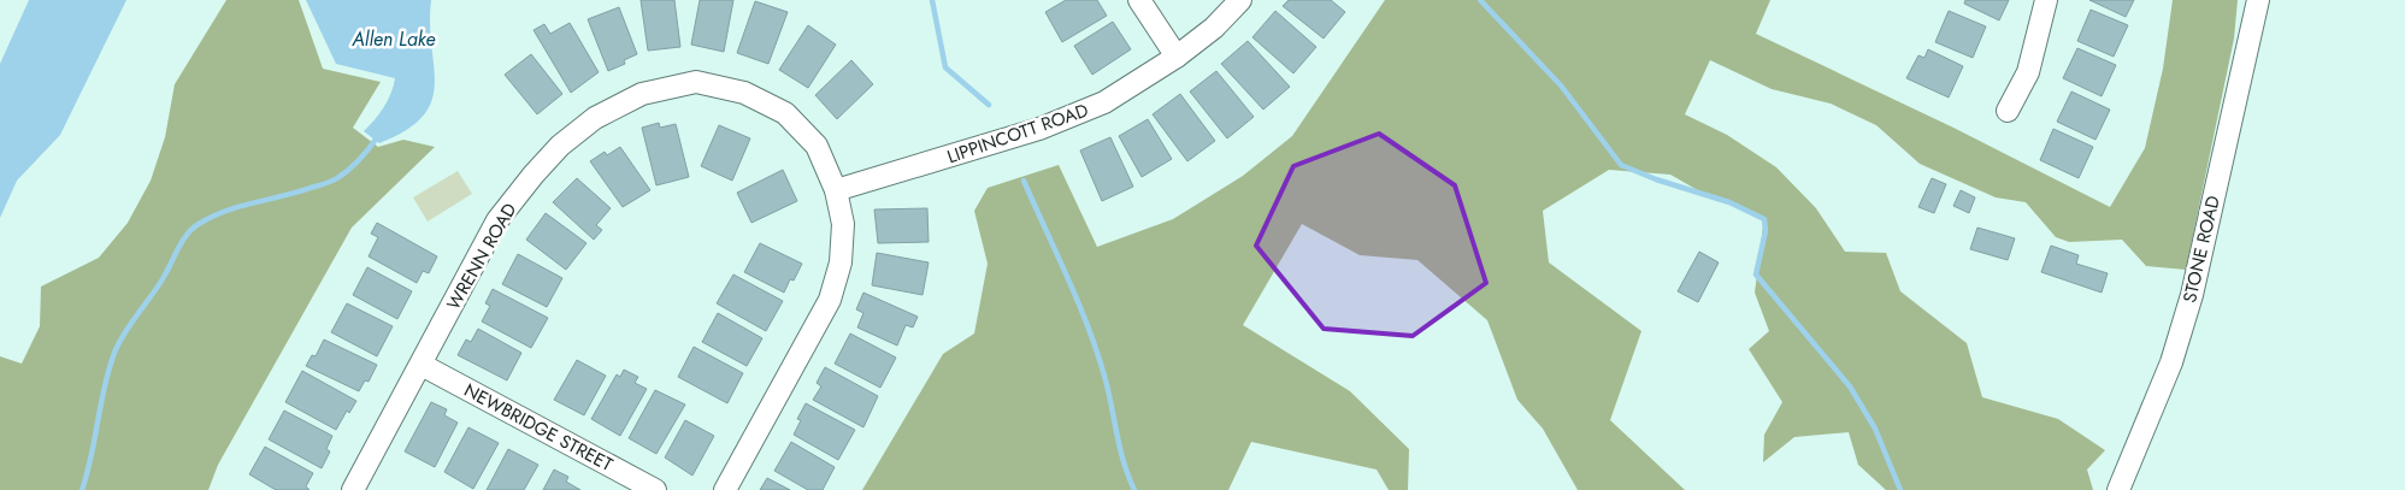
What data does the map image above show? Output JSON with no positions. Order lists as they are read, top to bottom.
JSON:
{
  "streets": {
    "street": [
      "LIPPINCOTT ROAD",
      "STONE ROAD",
      "WRENN ROAD",
      "NEWBRIDGE STREET"
    ]
  },
  "crossings": [
    ["LIPPINCOTT ROAD", "WRENN ROAD"],
    ["WRENN ROAD", "NEWBRIDGE STREET"]
  ],
  "water": ["Allen Lake"]
}
